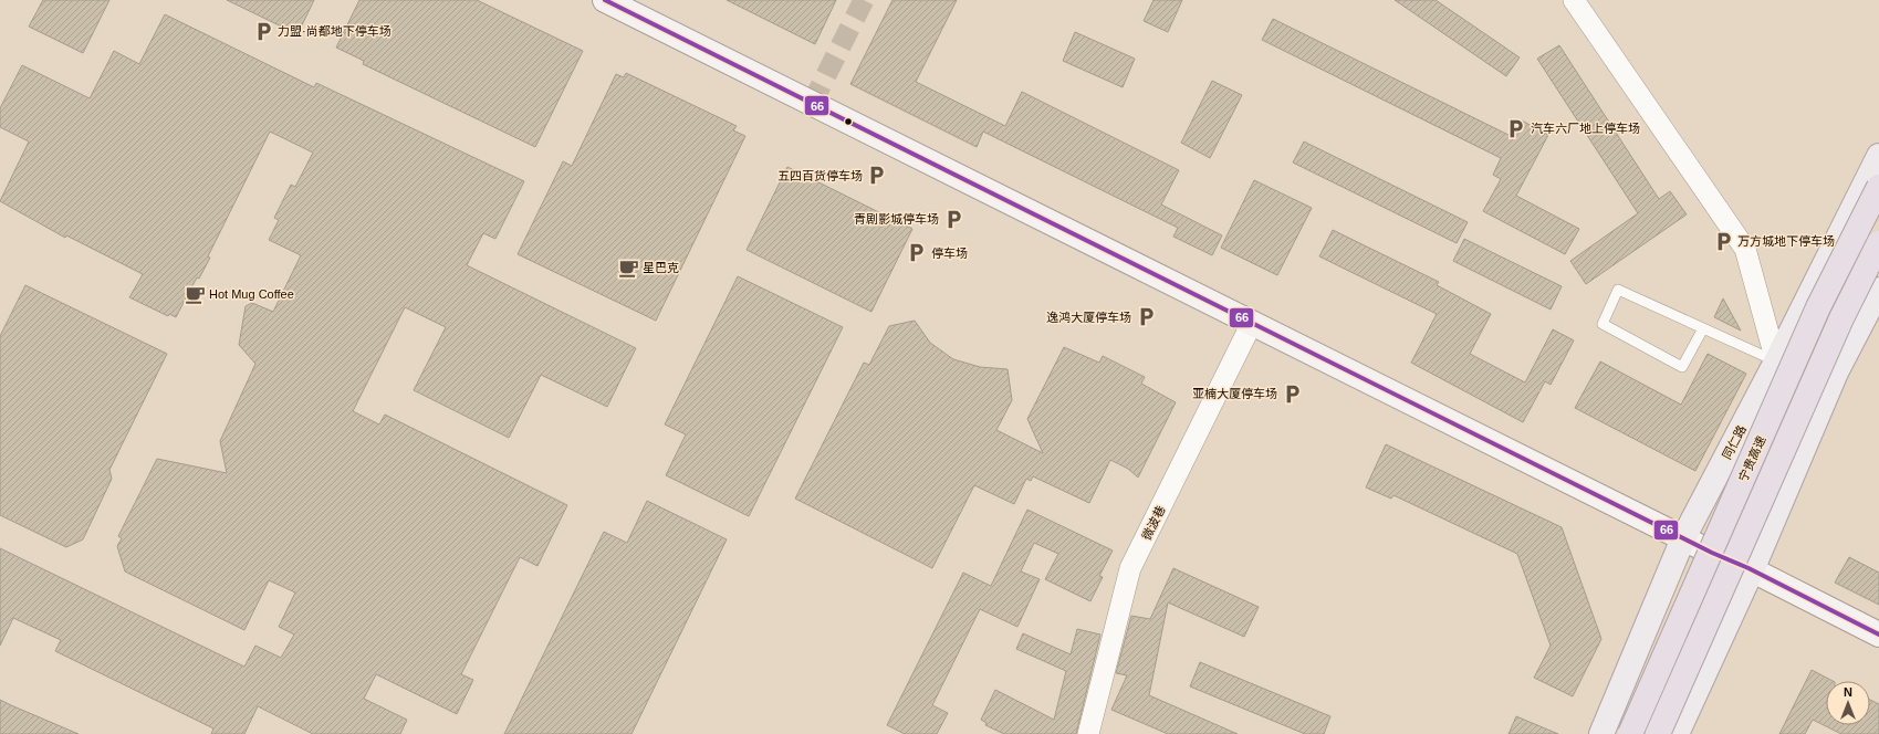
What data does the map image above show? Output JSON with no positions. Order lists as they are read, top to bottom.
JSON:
{
  "streets": {
    "highway": ["宁贵高速"],
    "main road": ["同仁路"],
    "street": ["微波巷"]
  },
  "places": {
    "parking": [
      "力盟·尚都地下停车场",
      "汽车六厂地上停车场",
      "五四百货停车场",
      "青剧影城停车场",
      "万方城地下停车场",
      "停车场",
      "逸鸿大厦停车场",
      "亚楠大厦停车场"
    ],
    "cafe": ["星巴克", "Hot Mug Coffee"]
  },
  "lines": ["transit line 66"],
  "north": "top"
}
